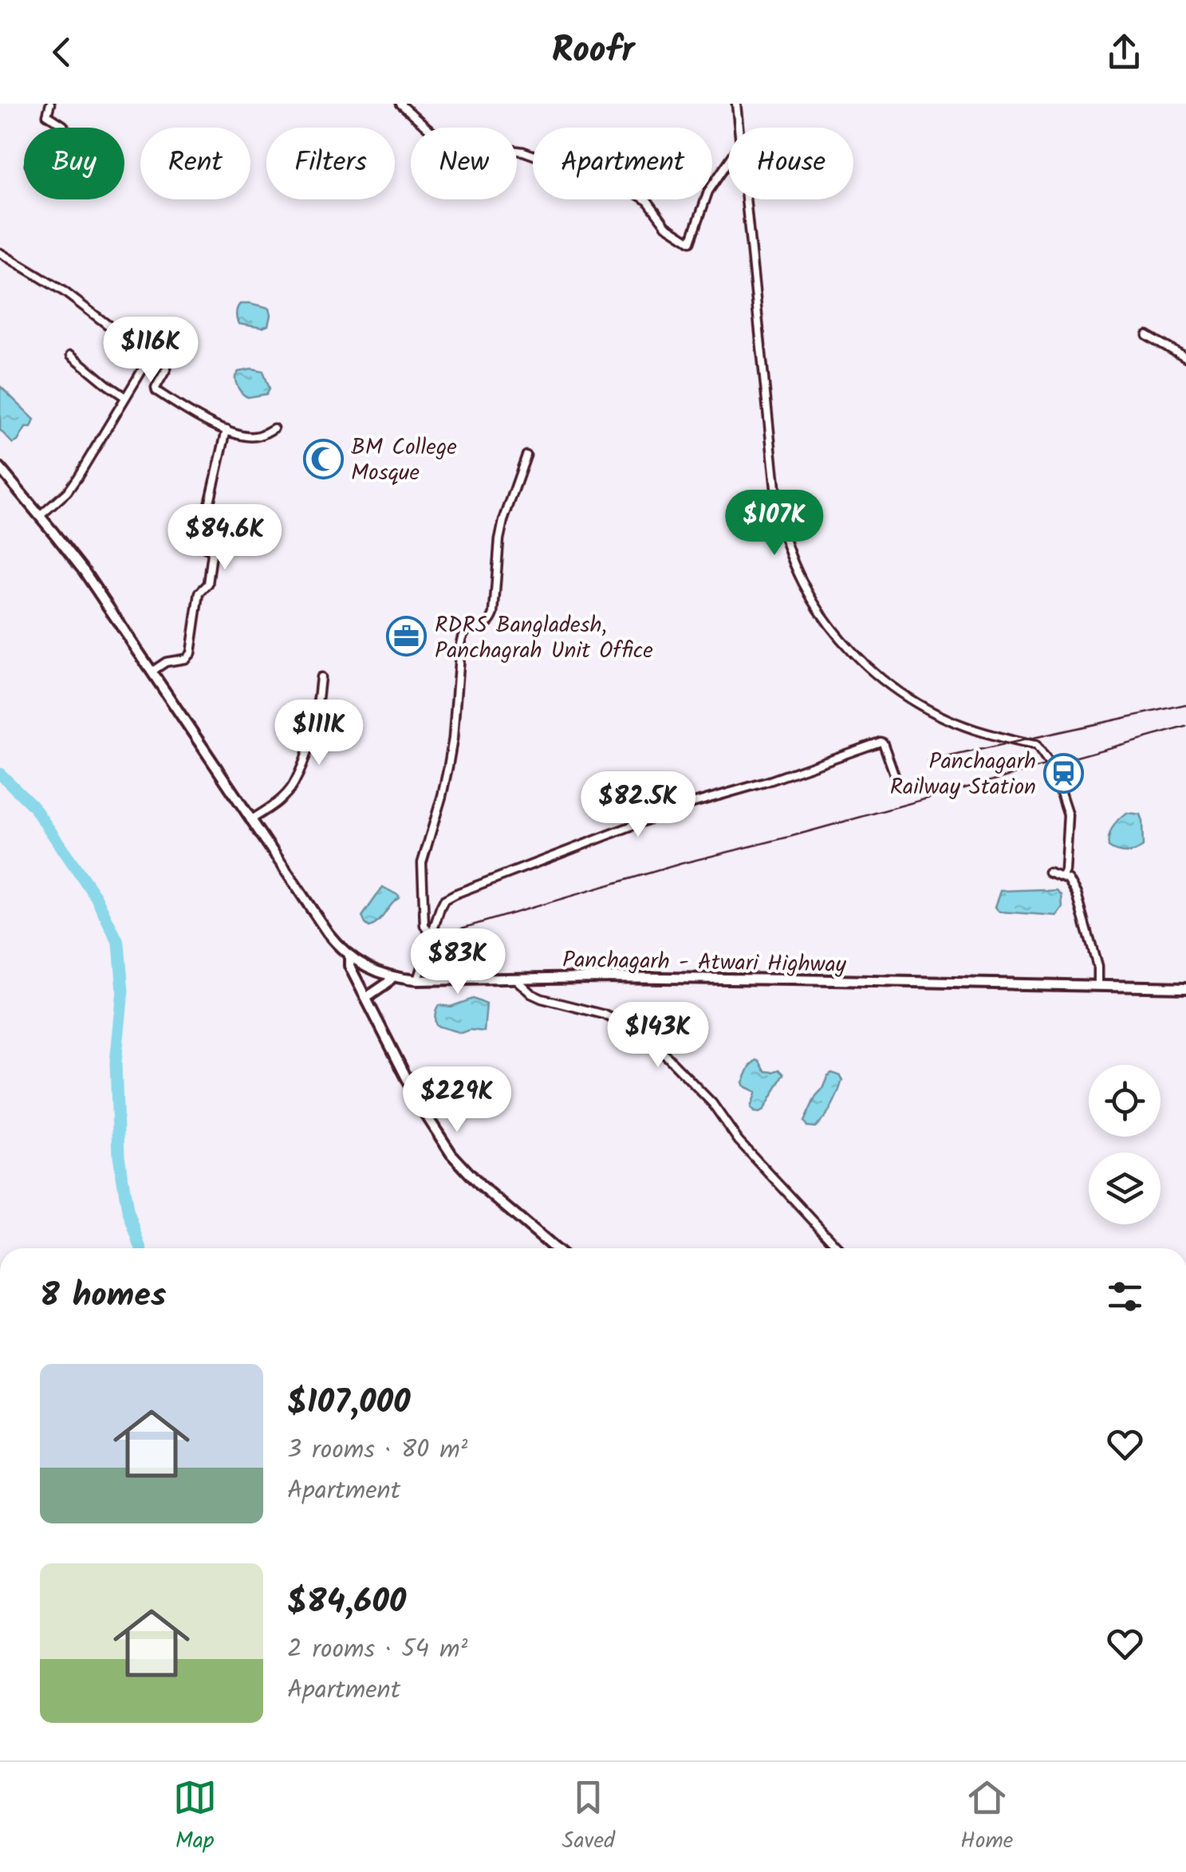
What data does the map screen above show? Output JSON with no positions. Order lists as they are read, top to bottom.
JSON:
{
  "streets": {
    "main road": ["Panchagarh - Atwari Highway"]
  },
  "places": {
    "mosque": ["BM College Mosque"],
    "office": ["RDRS Bangladesh, Panchagrah Unit Office"],
    "station": ["Panchagarh Railway Station"]
  },
  "page": {
    "header": "Roofr",
    "chip": [
      "Buy",
      "Rent",
      "Filters",
      "New",
      "Apartment",
      "House"
    ],
    "price": [
      "$116K",
      "$107K",
      "$84.6K",
      "$111K",
      "$82.5K",
      "$83K",
      "$143K",
      "$229K"
    ],
    "heading": "8 homes",
    "list": [
      {
        "name": "$107,000",
        "note": "3 rooms · 80 m² · Apartment"
      },
      {
        "name": "$84,600",
        "note": "2 rooms · 54 m² · Apartment"
      }
    ],
    "tabs": ["Map", "Saved", "Home"]
  }
}
